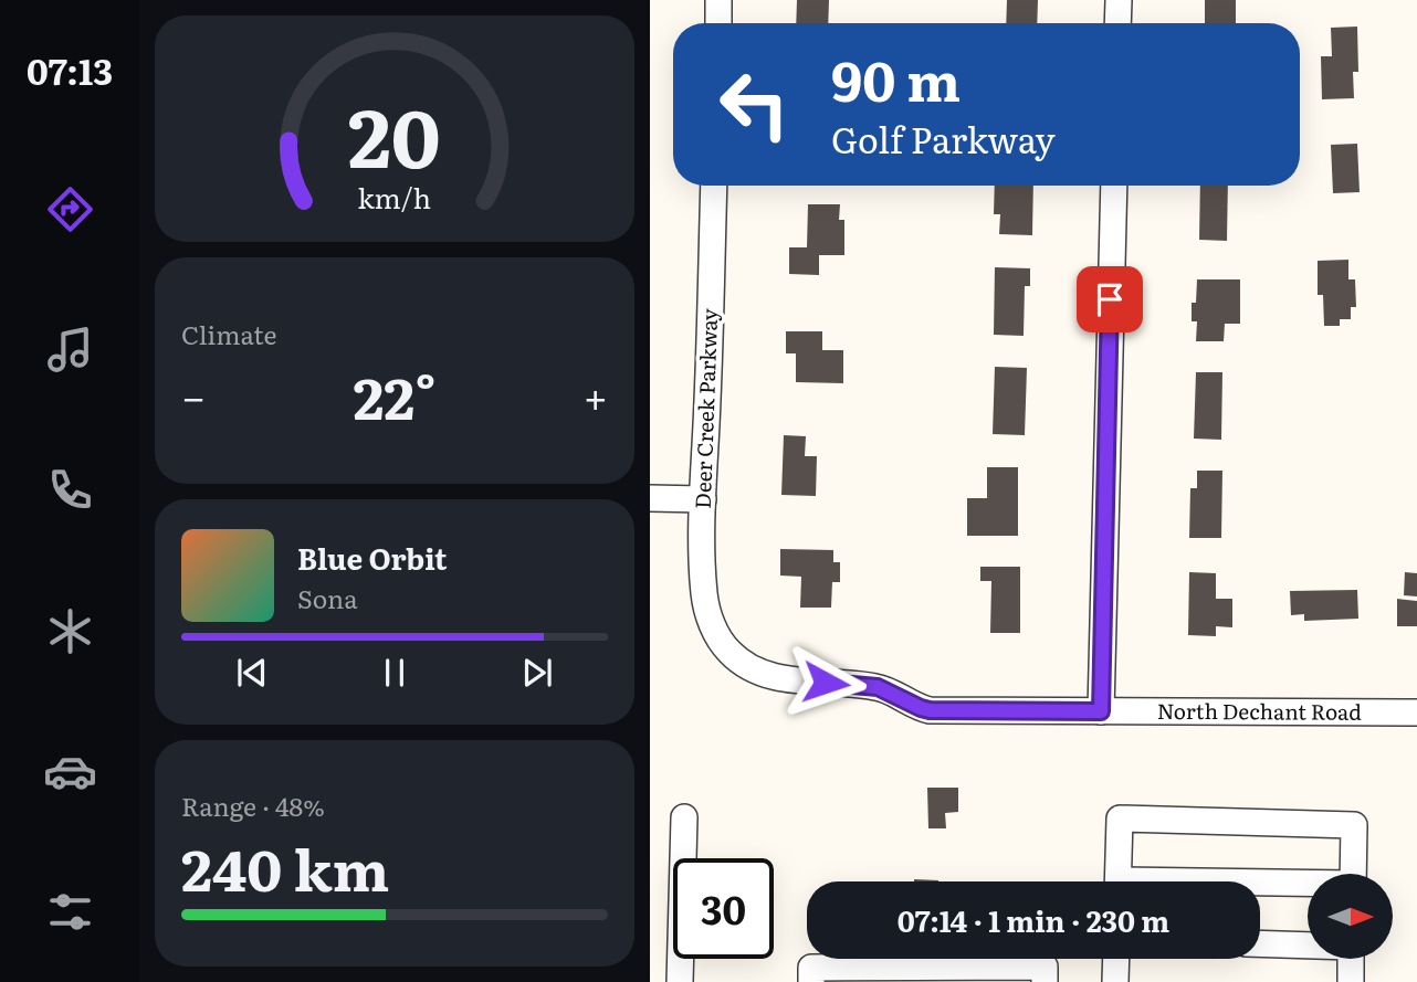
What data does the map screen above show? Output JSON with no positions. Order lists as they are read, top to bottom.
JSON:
{
  "streets": {
    "street": ["Deer Creek Parkway", "North Dechant Road"]
  },
  "crossings": [
    ["Deer Creek Parkway", "North Dechant Road"]
  ],
  "north": "right",
  "page": {
    "tabs": "07:13",
    "turn": ["90 m", "Golf Parkway"],
    "tile": [
      "Climate",
      ["Range · 48%", "240 km"]
    ],
    "heat": ["−", "22°", "+"],
    "song": ["Blue Orbit", "Sona"],
    "limit": "30",
    "trip": "07:14 · 1 min · 230 m",
    "gauge": ["20", "km/h"]
  }
}
